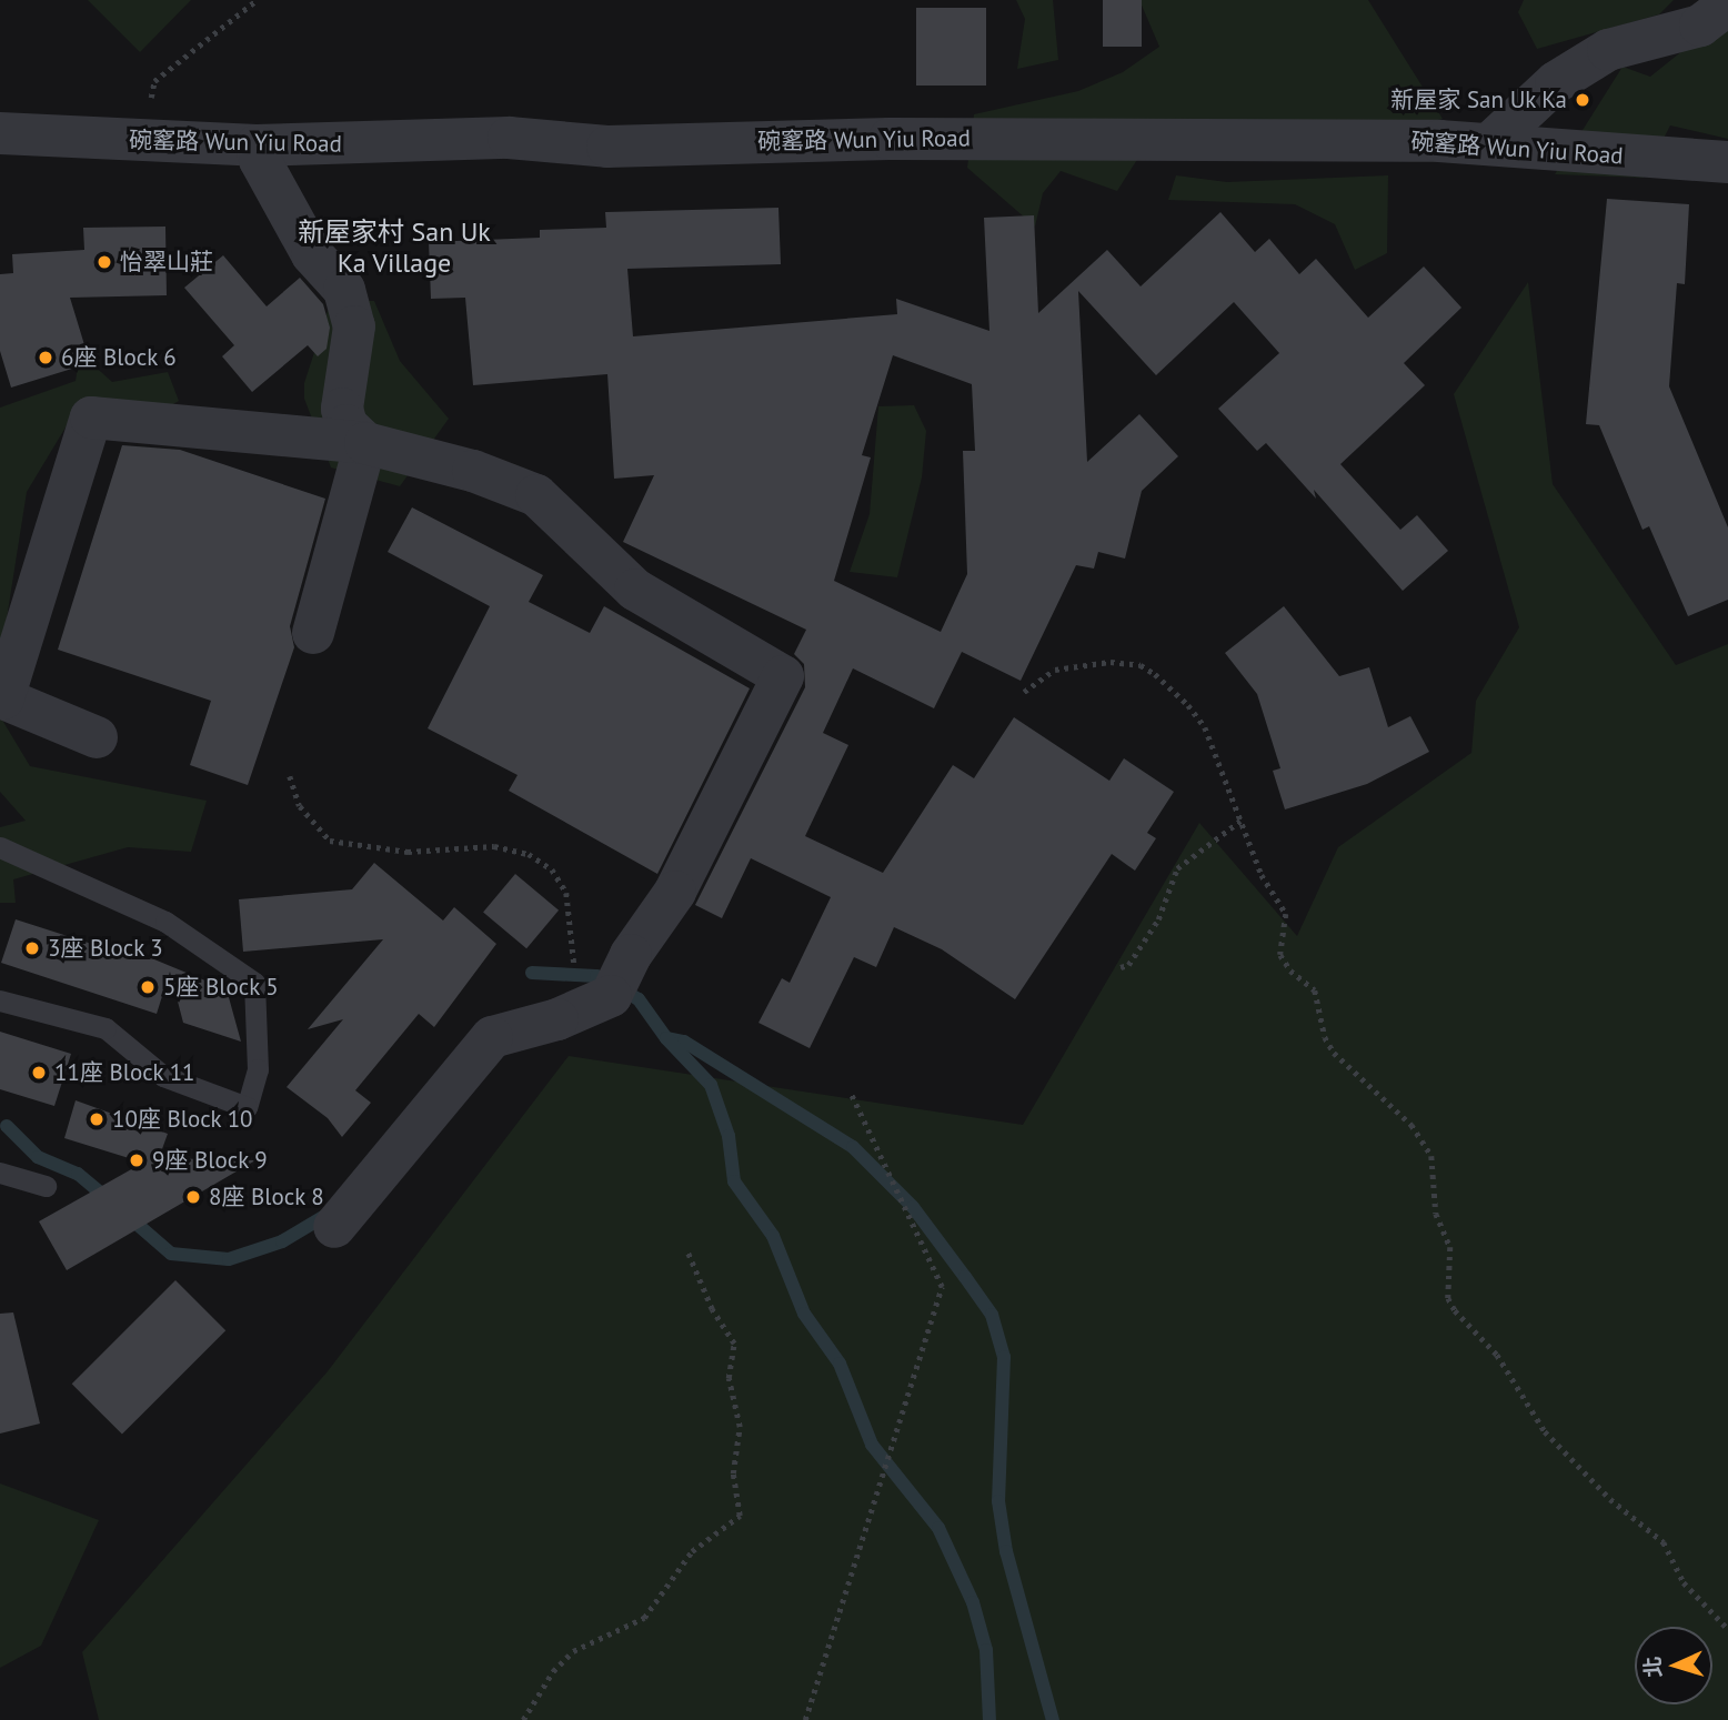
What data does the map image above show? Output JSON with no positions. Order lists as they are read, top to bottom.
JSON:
{
  "streets": {
    "street": ["碗窰路 Wun Yiu Road"]
  },
  "districts": ["新屋家村 San Uk Ka Village"],
  "places": [
    "新屋家 San Uk Ka",
    "怡翠山莊",
    "6座 Block 6",
    "3座 Block 3",
    "5座 Block 5",
    "11座 Block 11",
    "10座 Block 10",
    "9座 Block 9",
    "8座 Block 8"
  ],
  "north": "left"
}
